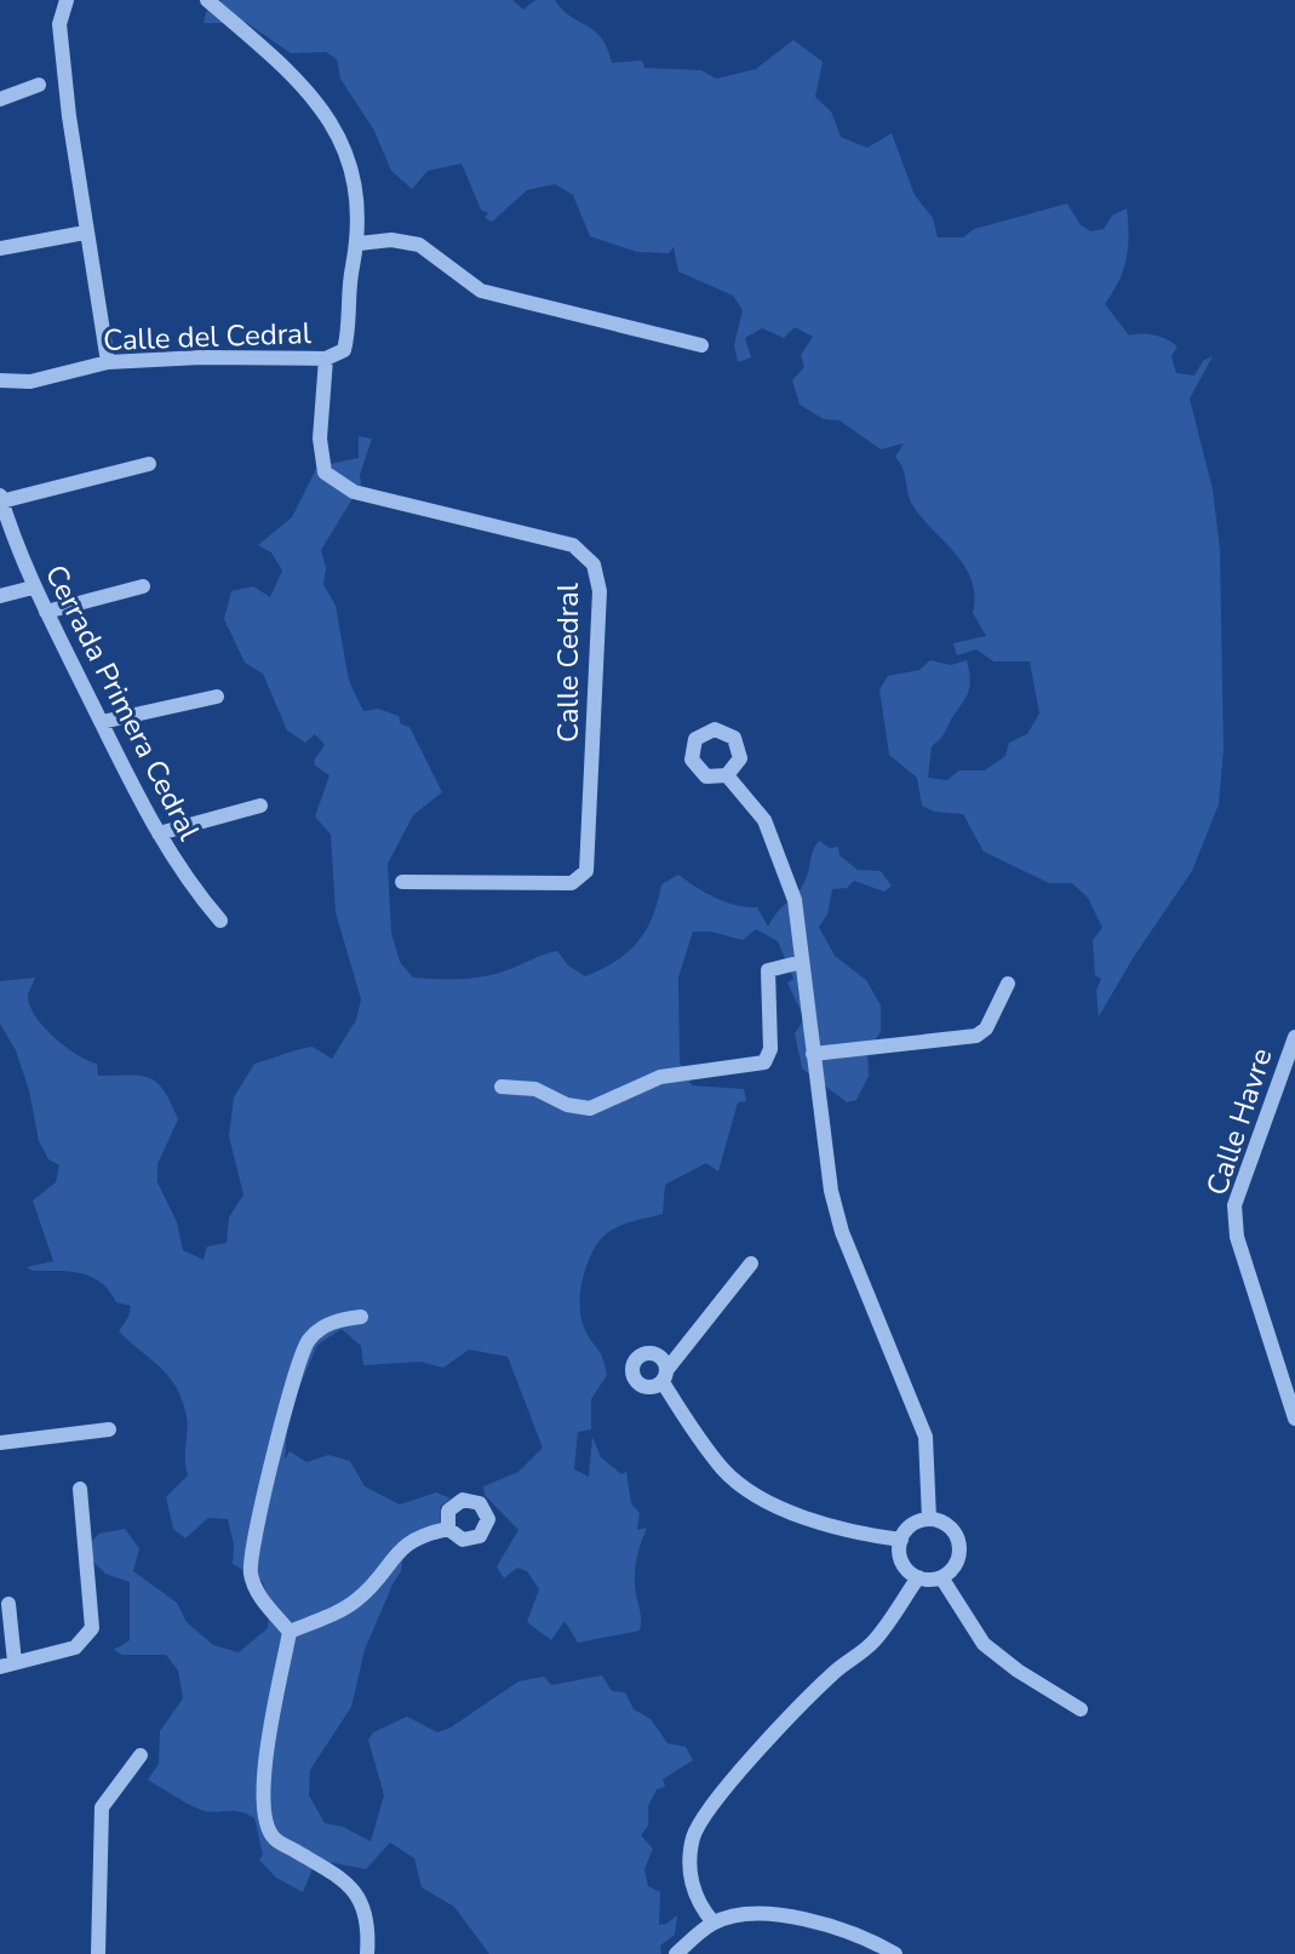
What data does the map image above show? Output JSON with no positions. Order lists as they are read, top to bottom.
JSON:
{
  "streets": {
    "street": [
      "Calle del Cedral",
      "Calle Cedral",
      "Cerrada Primera Cedral",
      "Calle Havre"
    ]
  },
  "crossings": [
    ["Calle del Cedral", "Calle Cedral"]
  ]
}
